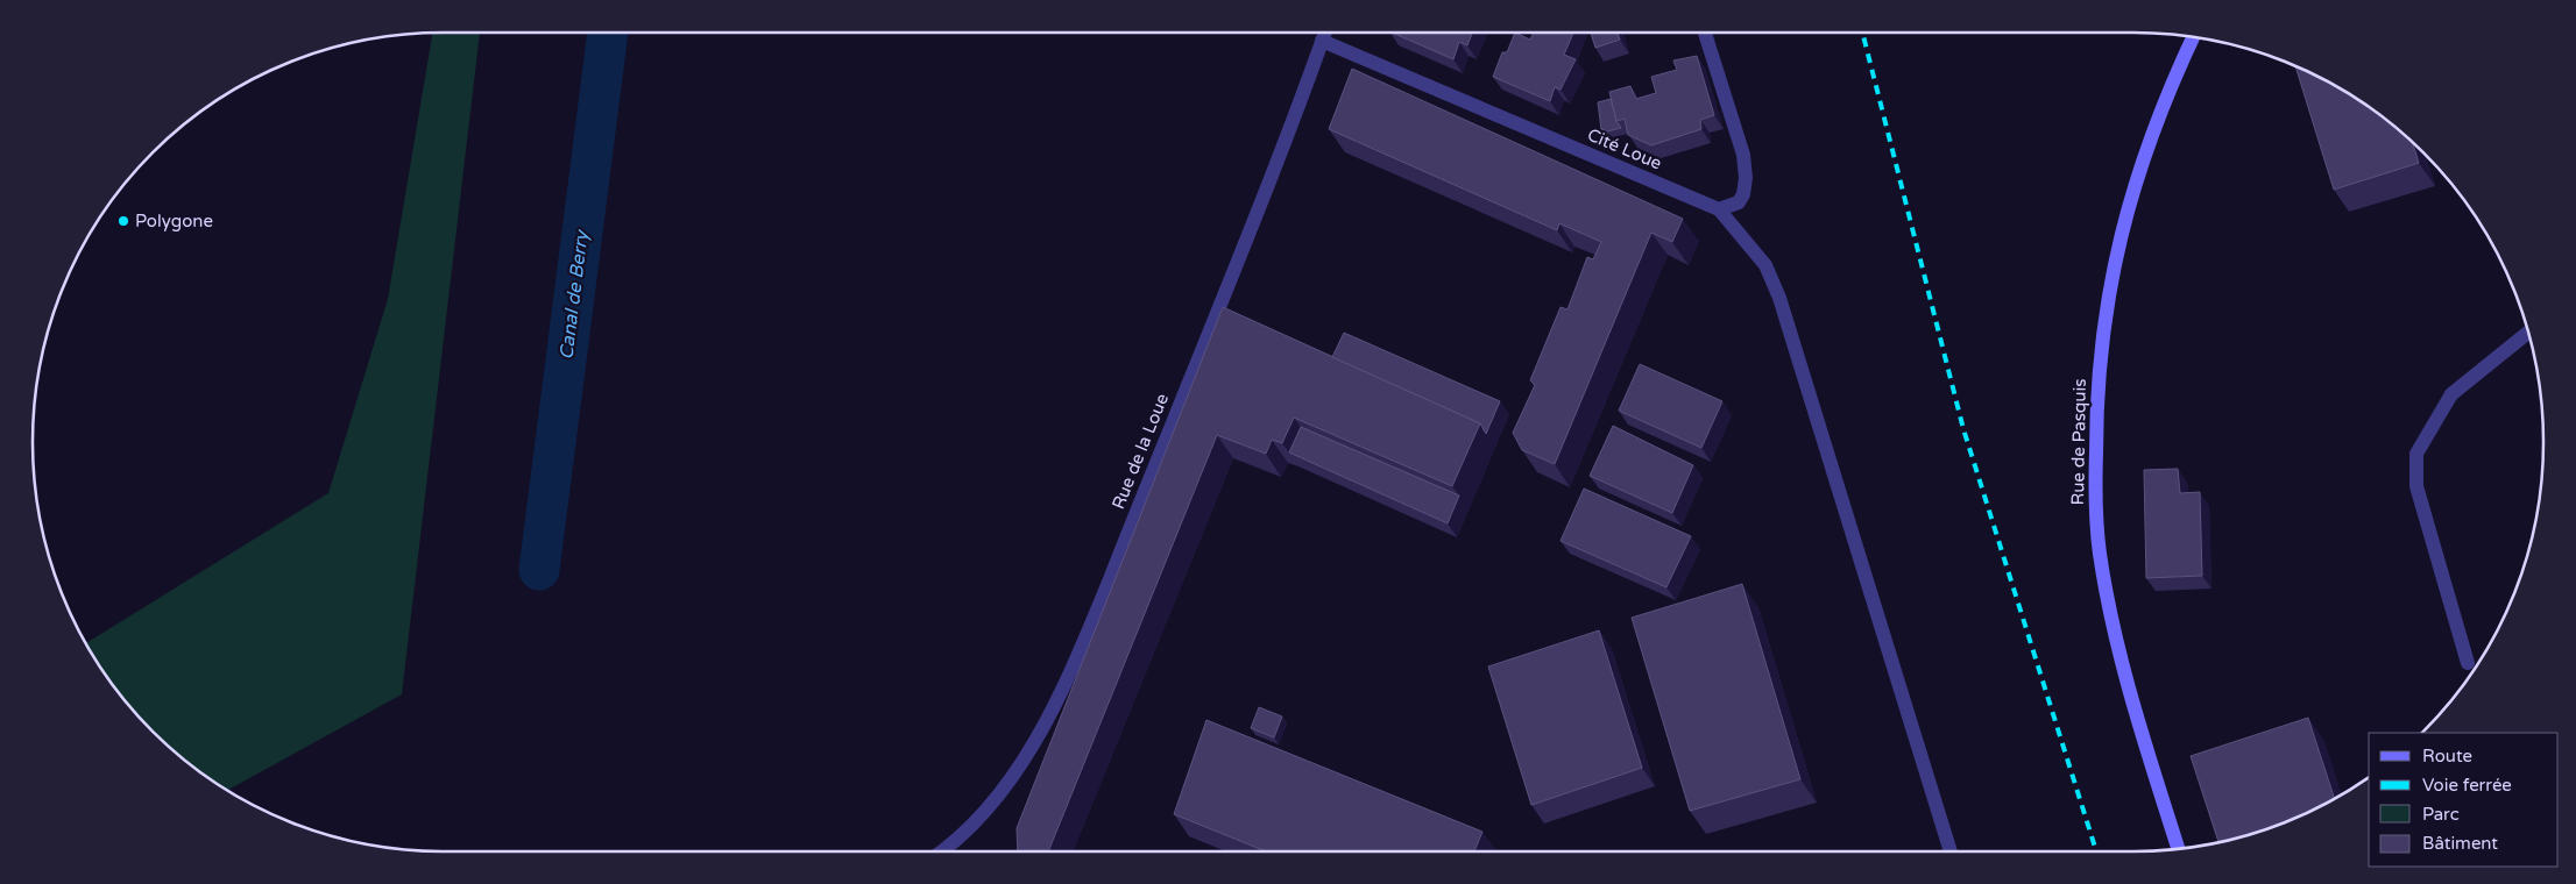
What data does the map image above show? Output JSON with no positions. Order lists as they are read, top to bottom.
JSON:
{
  "streets": {
    "main road": ["Rue de Pasquis"],
    "street": ["Cité Loue", "Rue de la Loue"]
  },
  "crossings": [
    ["Cité Loue", "Rue de la Loue"]
  ],
  "water": ["Canal de Berry"],
  "places": ["Polygone"],
  "legend": [
    "Route",
    "Voie ferrée",
    "Parc",
    "Bâtiment"
  ]
}
